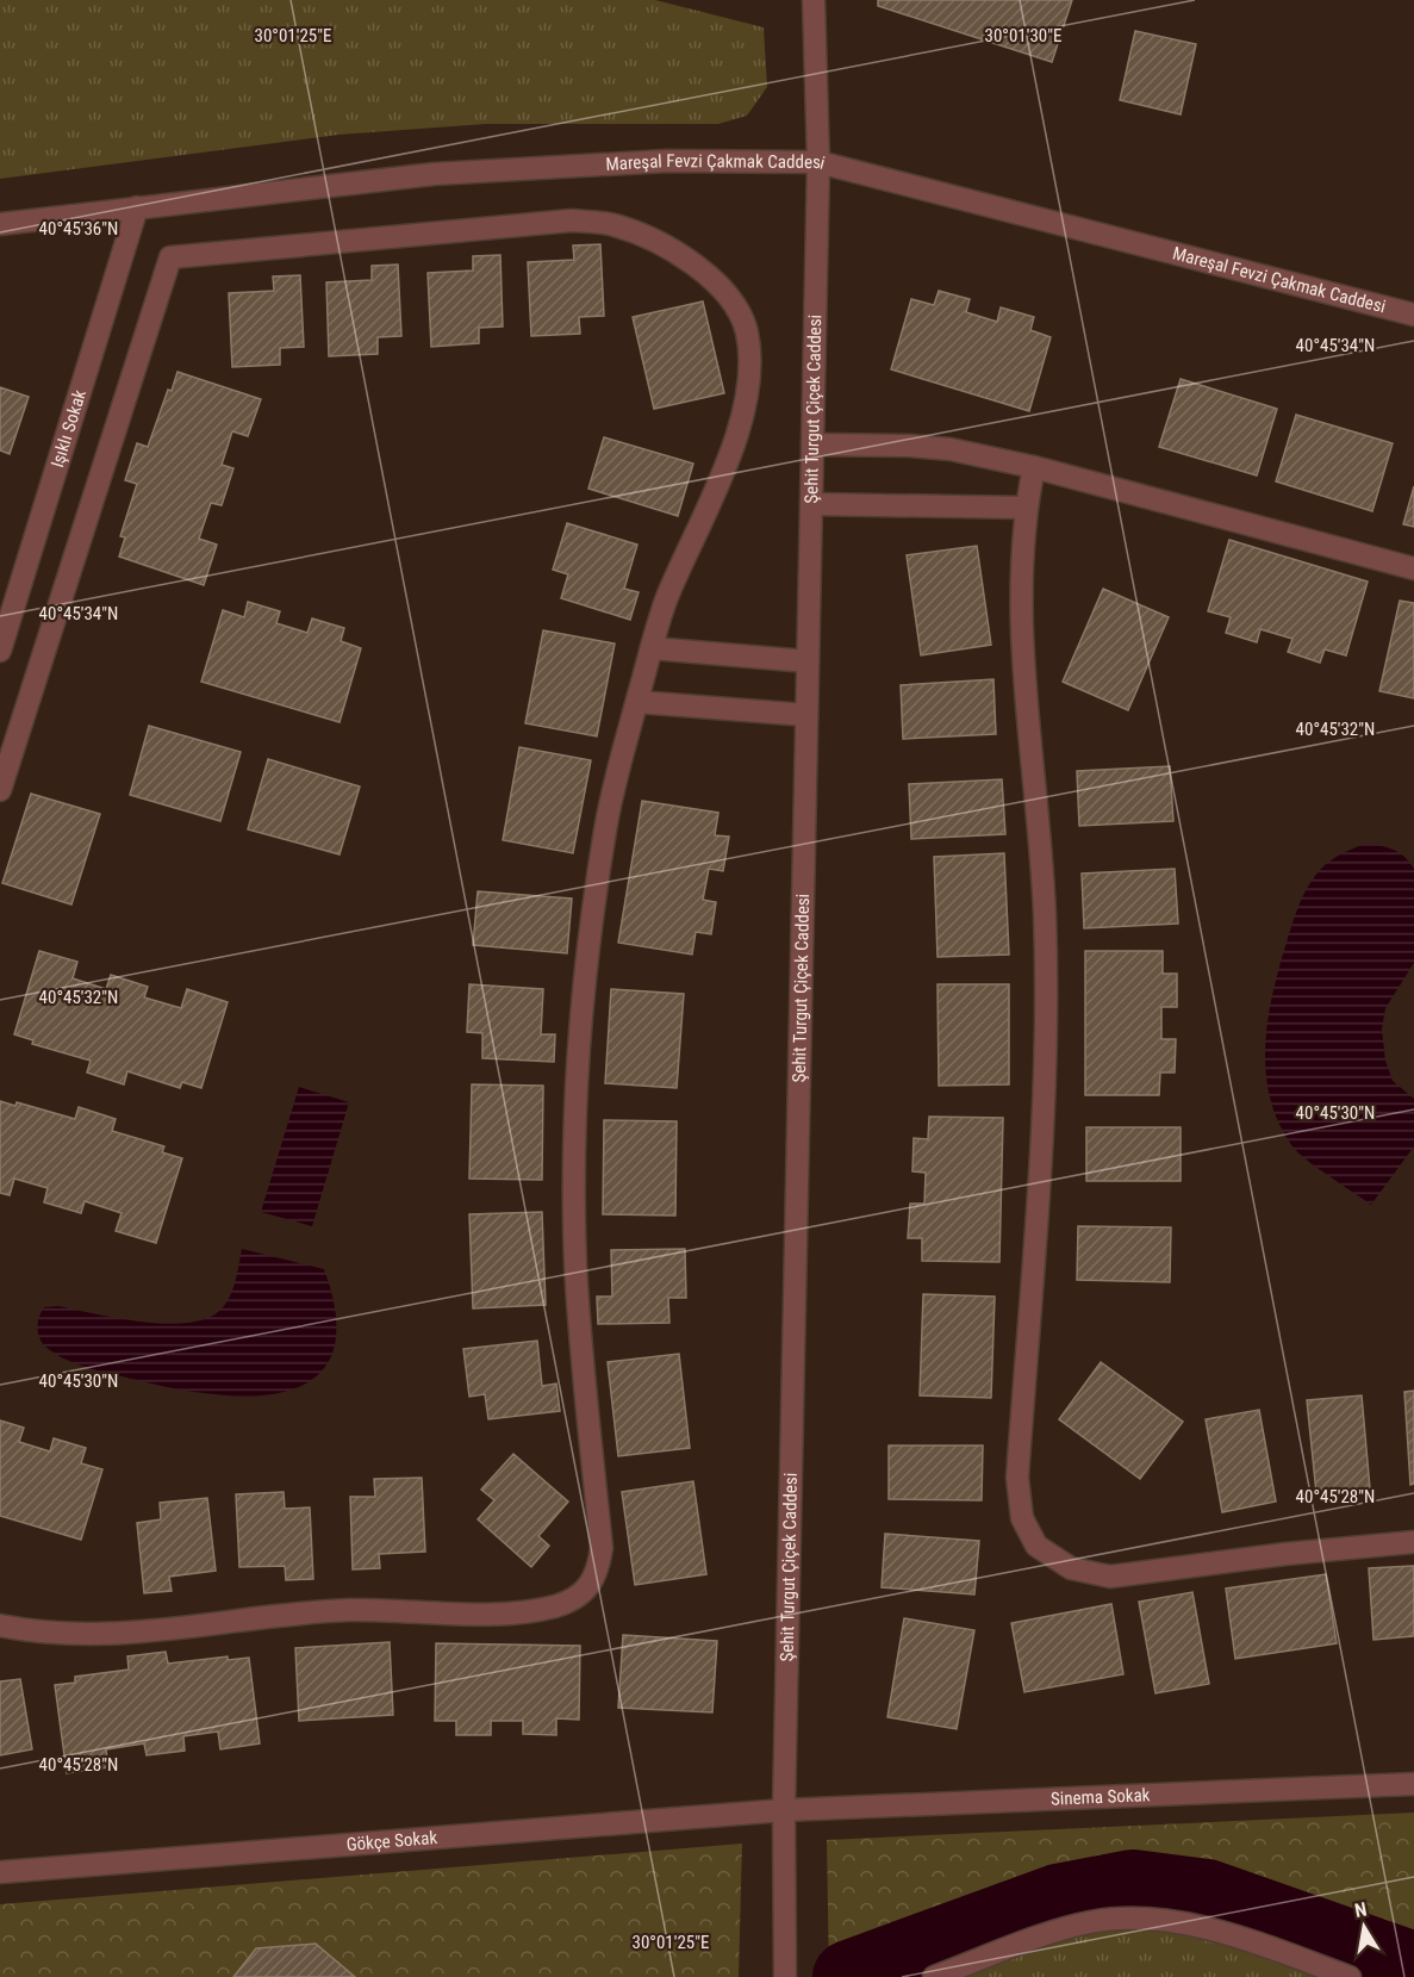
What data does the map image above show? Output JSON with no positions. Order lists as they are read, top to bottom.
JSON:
{
  "streets": {
    "street": [
      "Mareşal Fevzi Çakmak Caddesi",
      "Şehit Turgut Çiçek Caddesi",
      "Işıklı Sokak",
      "Sinema Sokak",
      "Gökçe Sokak"
    ]
  },
  "crossings": [
    ["Mareşal Fevzi Çakmak Caddesi", "Şehit Turgut Çiçek Caddesi"],
    ["Mareşal Fevzi Çakmak Caddesi", "Işıklı Sokak"],
    ["Şehit Turgut Çiçek Caddesi", "Sinema Sokak"],
    ["Şehit Turgut Çiçek Caddesi", "Gökçe Sokak"],
    ["Sinema Sokak", "Gökçe Sokak"]
  ],
  "north": "top",
  "coordinates": [
    "30°01'25\"E",
    "30°01'30\"E",
    "40°45'36\"N",
    "40°45'34\"N",
    "40°45'32\"N",
    "40°45'30\"N",
    "40°45'28\"N"
  ]
}
